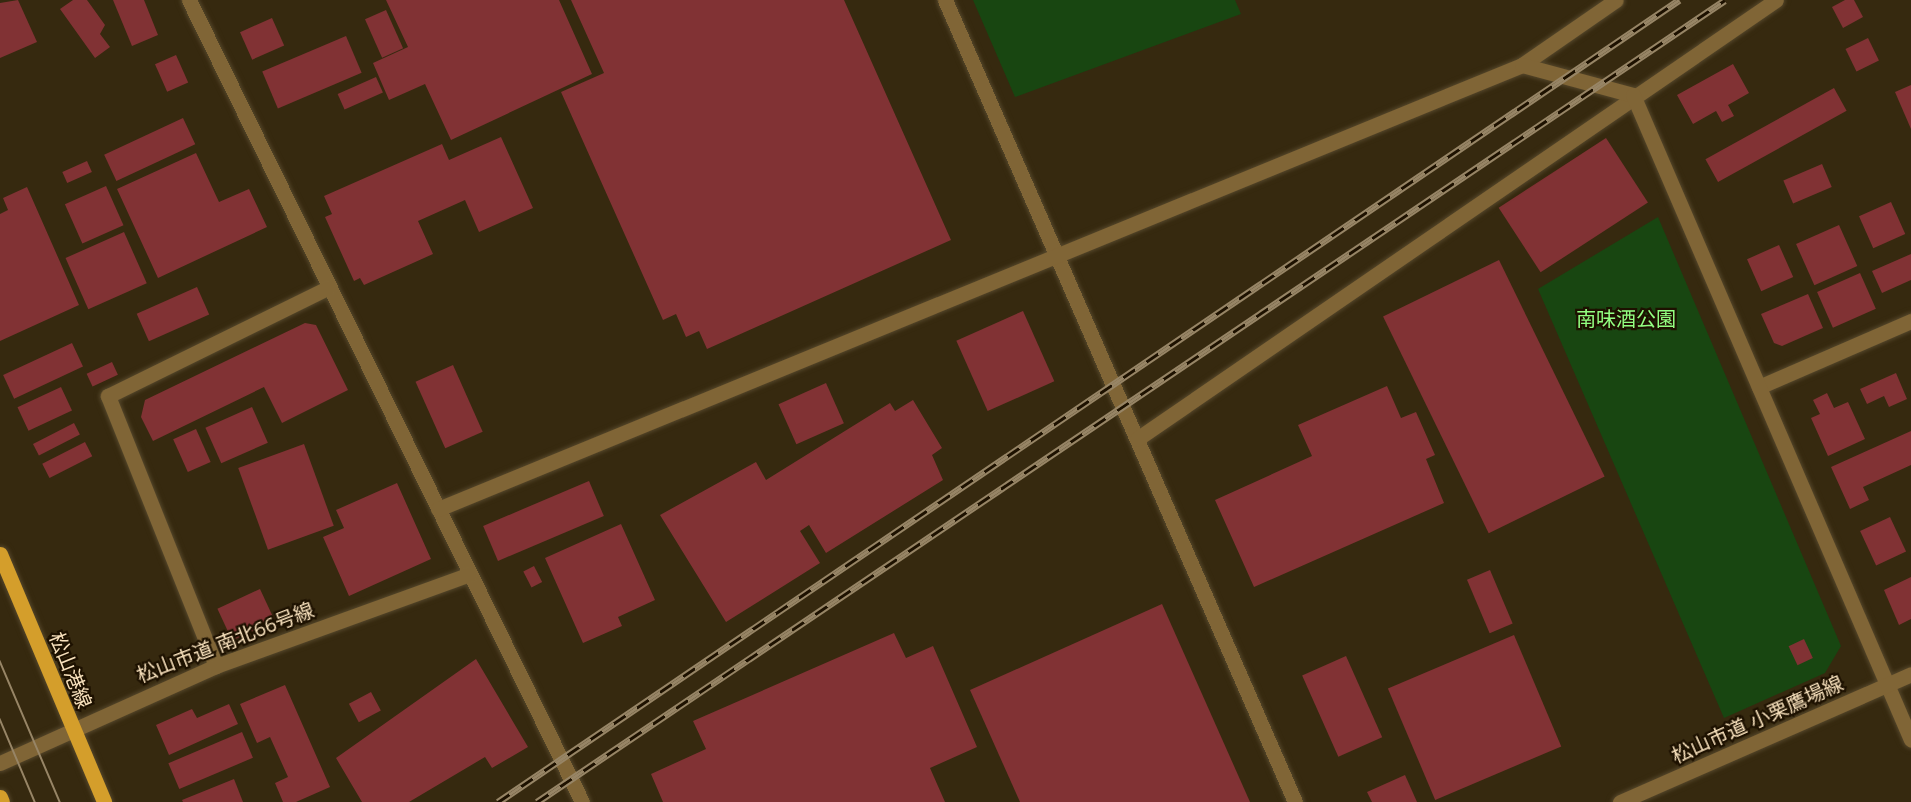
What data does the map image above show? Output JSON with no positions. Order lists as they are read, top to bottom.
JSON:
{
  "streets": {
    "main road": ["松山港線"],
    "street": ["松山市道 南北66号線", "松山市道 小栗鷹場線"]
  },
  "crossings": [
    ["松山市道 南北66号線", "松山港線"]
  ],
  "parks": ["南味酒公園"]
}
